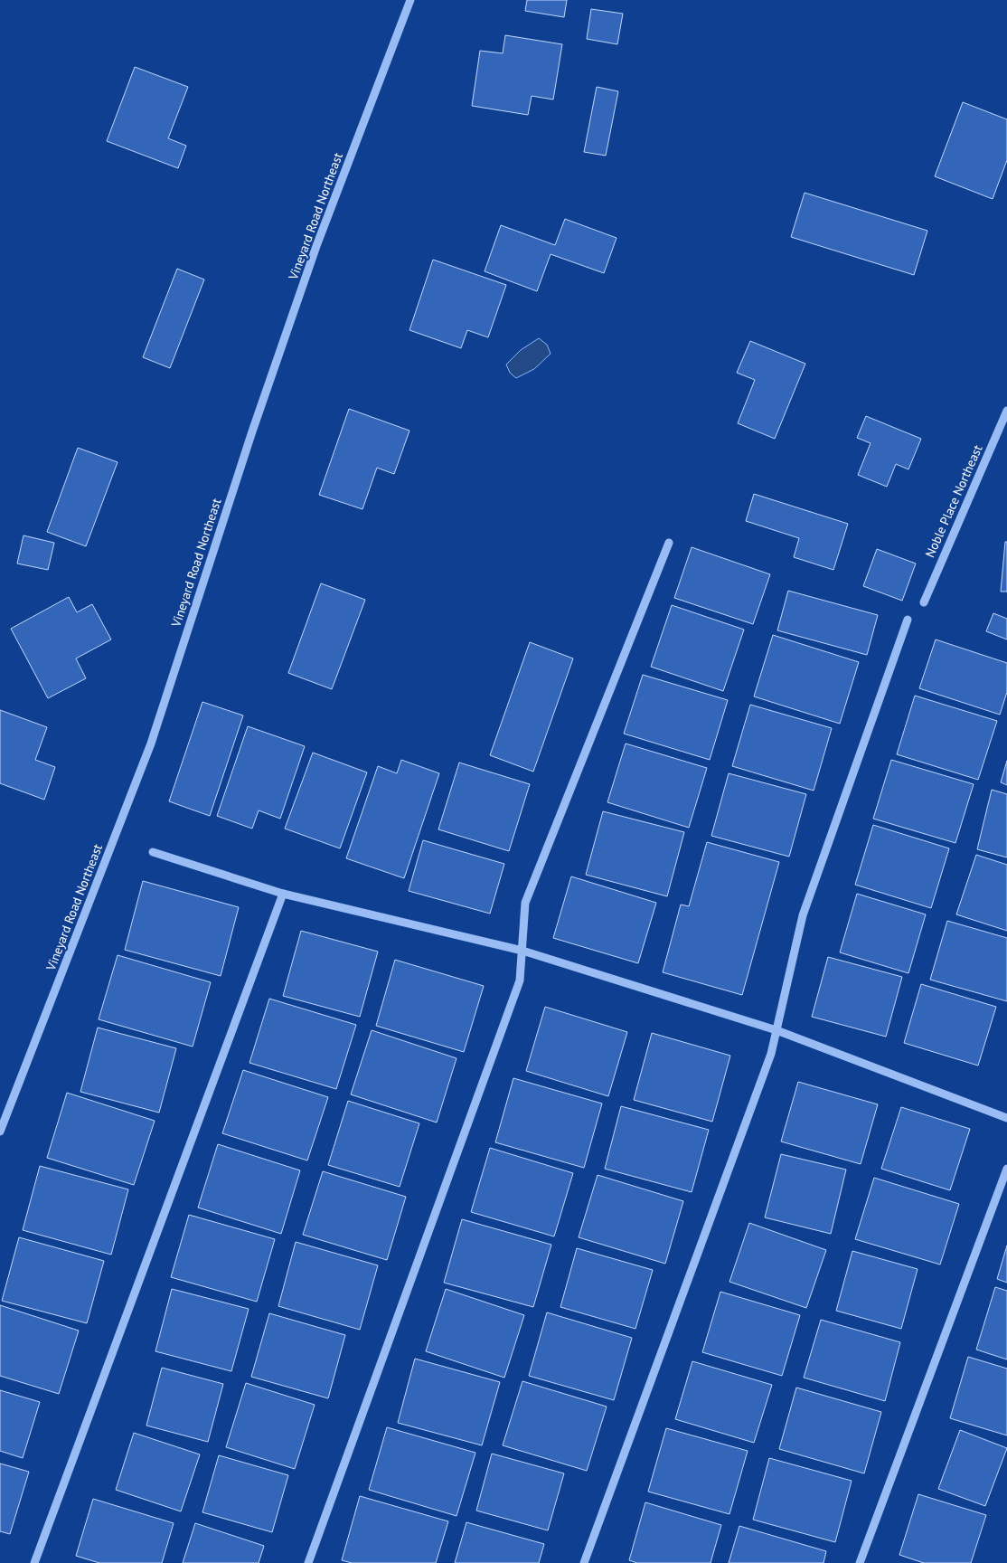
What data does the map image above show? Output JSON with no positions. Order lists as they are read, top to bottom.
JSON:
{
  "streets": {
    "street": ["Vineyard Road Northeast", "Noble Place Northeast"]
  }
}
